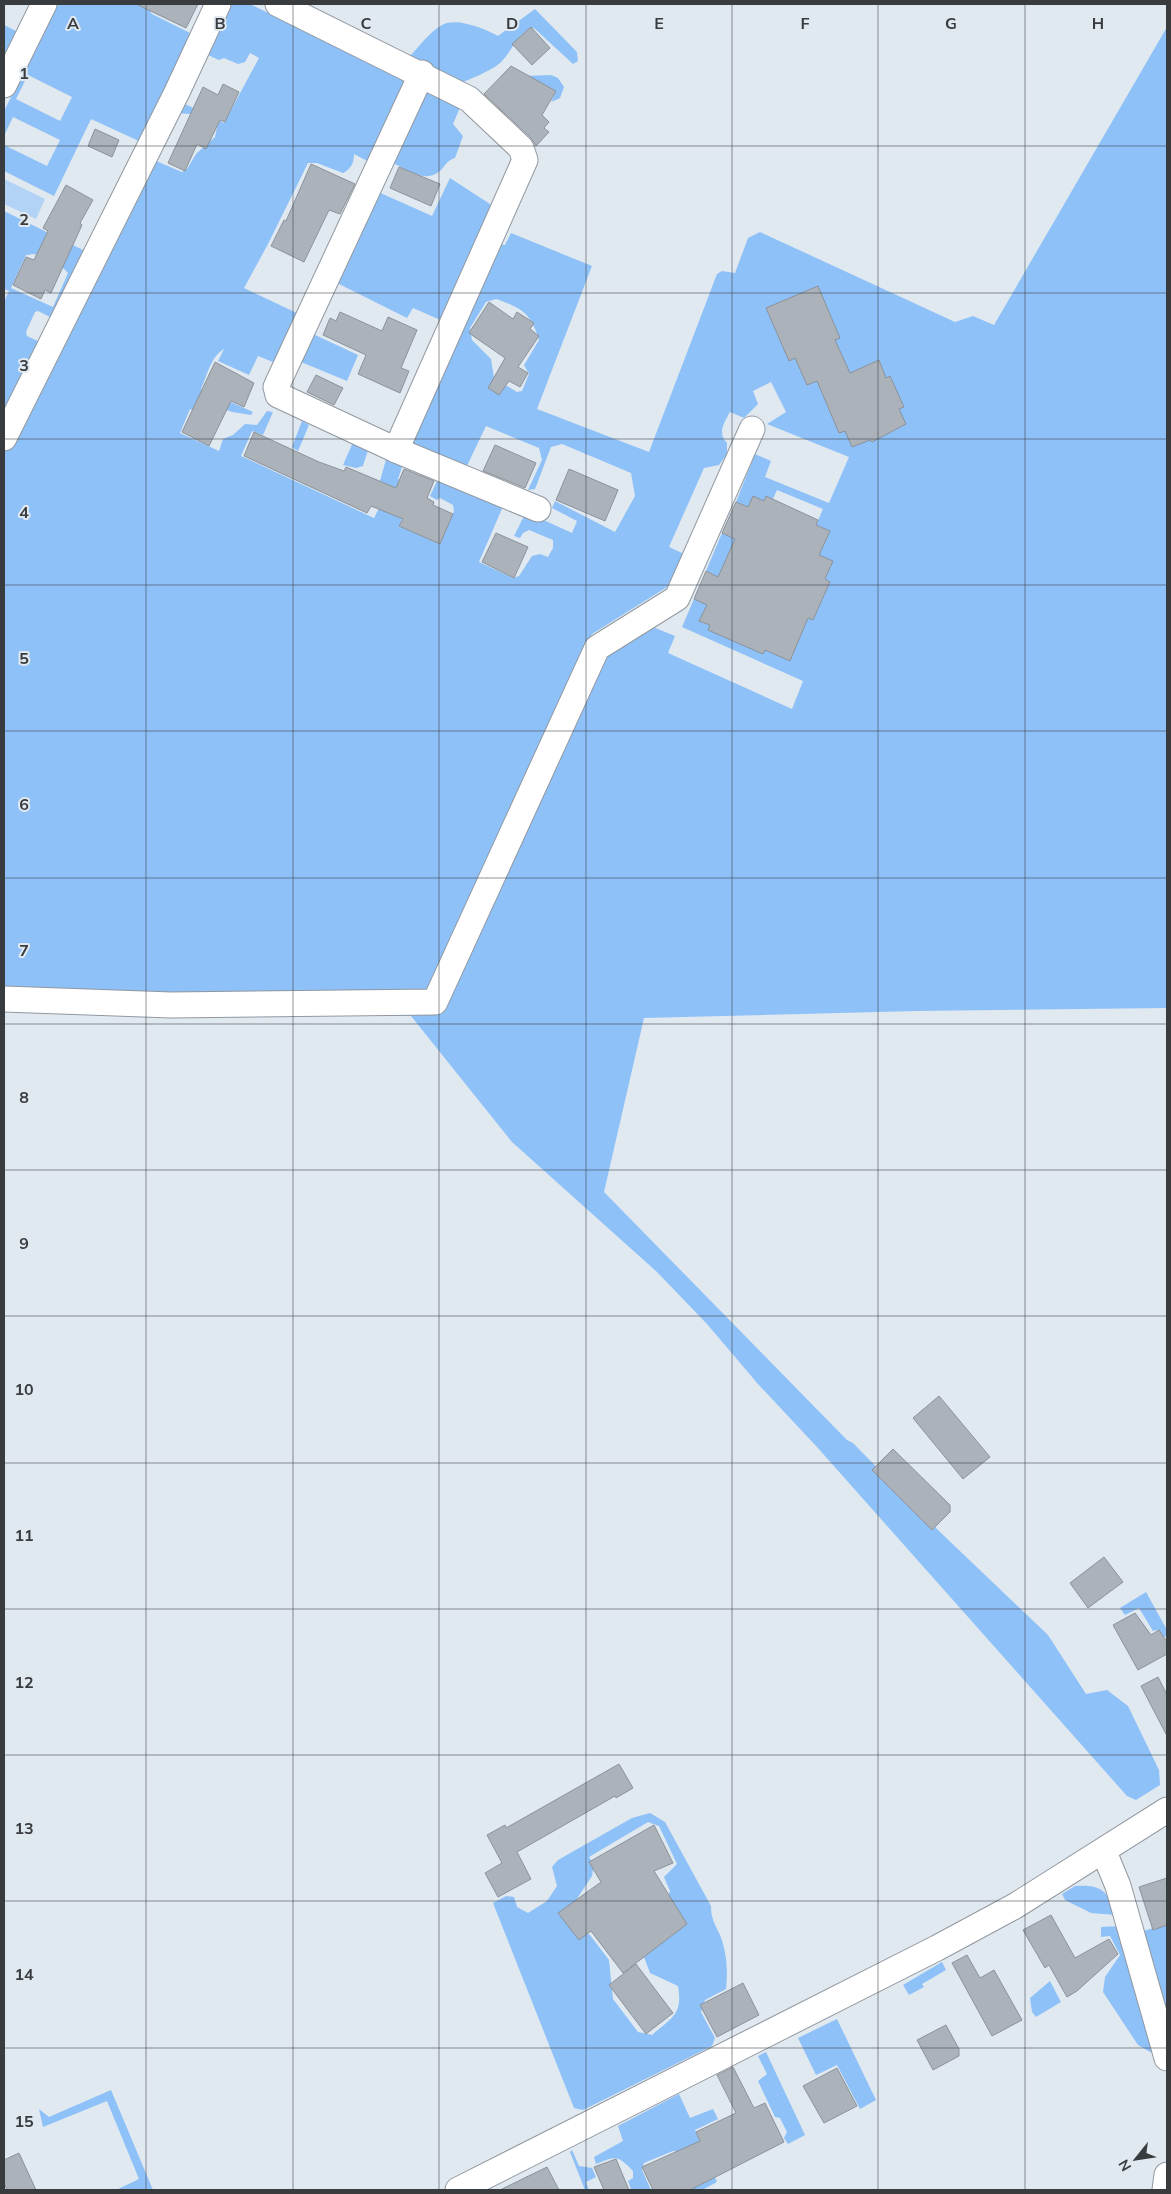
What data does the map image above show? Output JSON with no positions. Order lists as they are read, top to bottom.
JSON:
{
  "north": "bottom left",
  "grid": {
    "columns": [
      "A",
      "B",
      "C",
      "D",
      "E",
      "F",
      "G",
      "H"
    ],
    "rows": [
      "1",
      "2",
      "3",
      "4",
      "5",
      "6",
      "7",
      "8",
      "9",
      "10",
      "11",
      "12",
      "13",
      "14",
      "15"
    ]
  }
}
